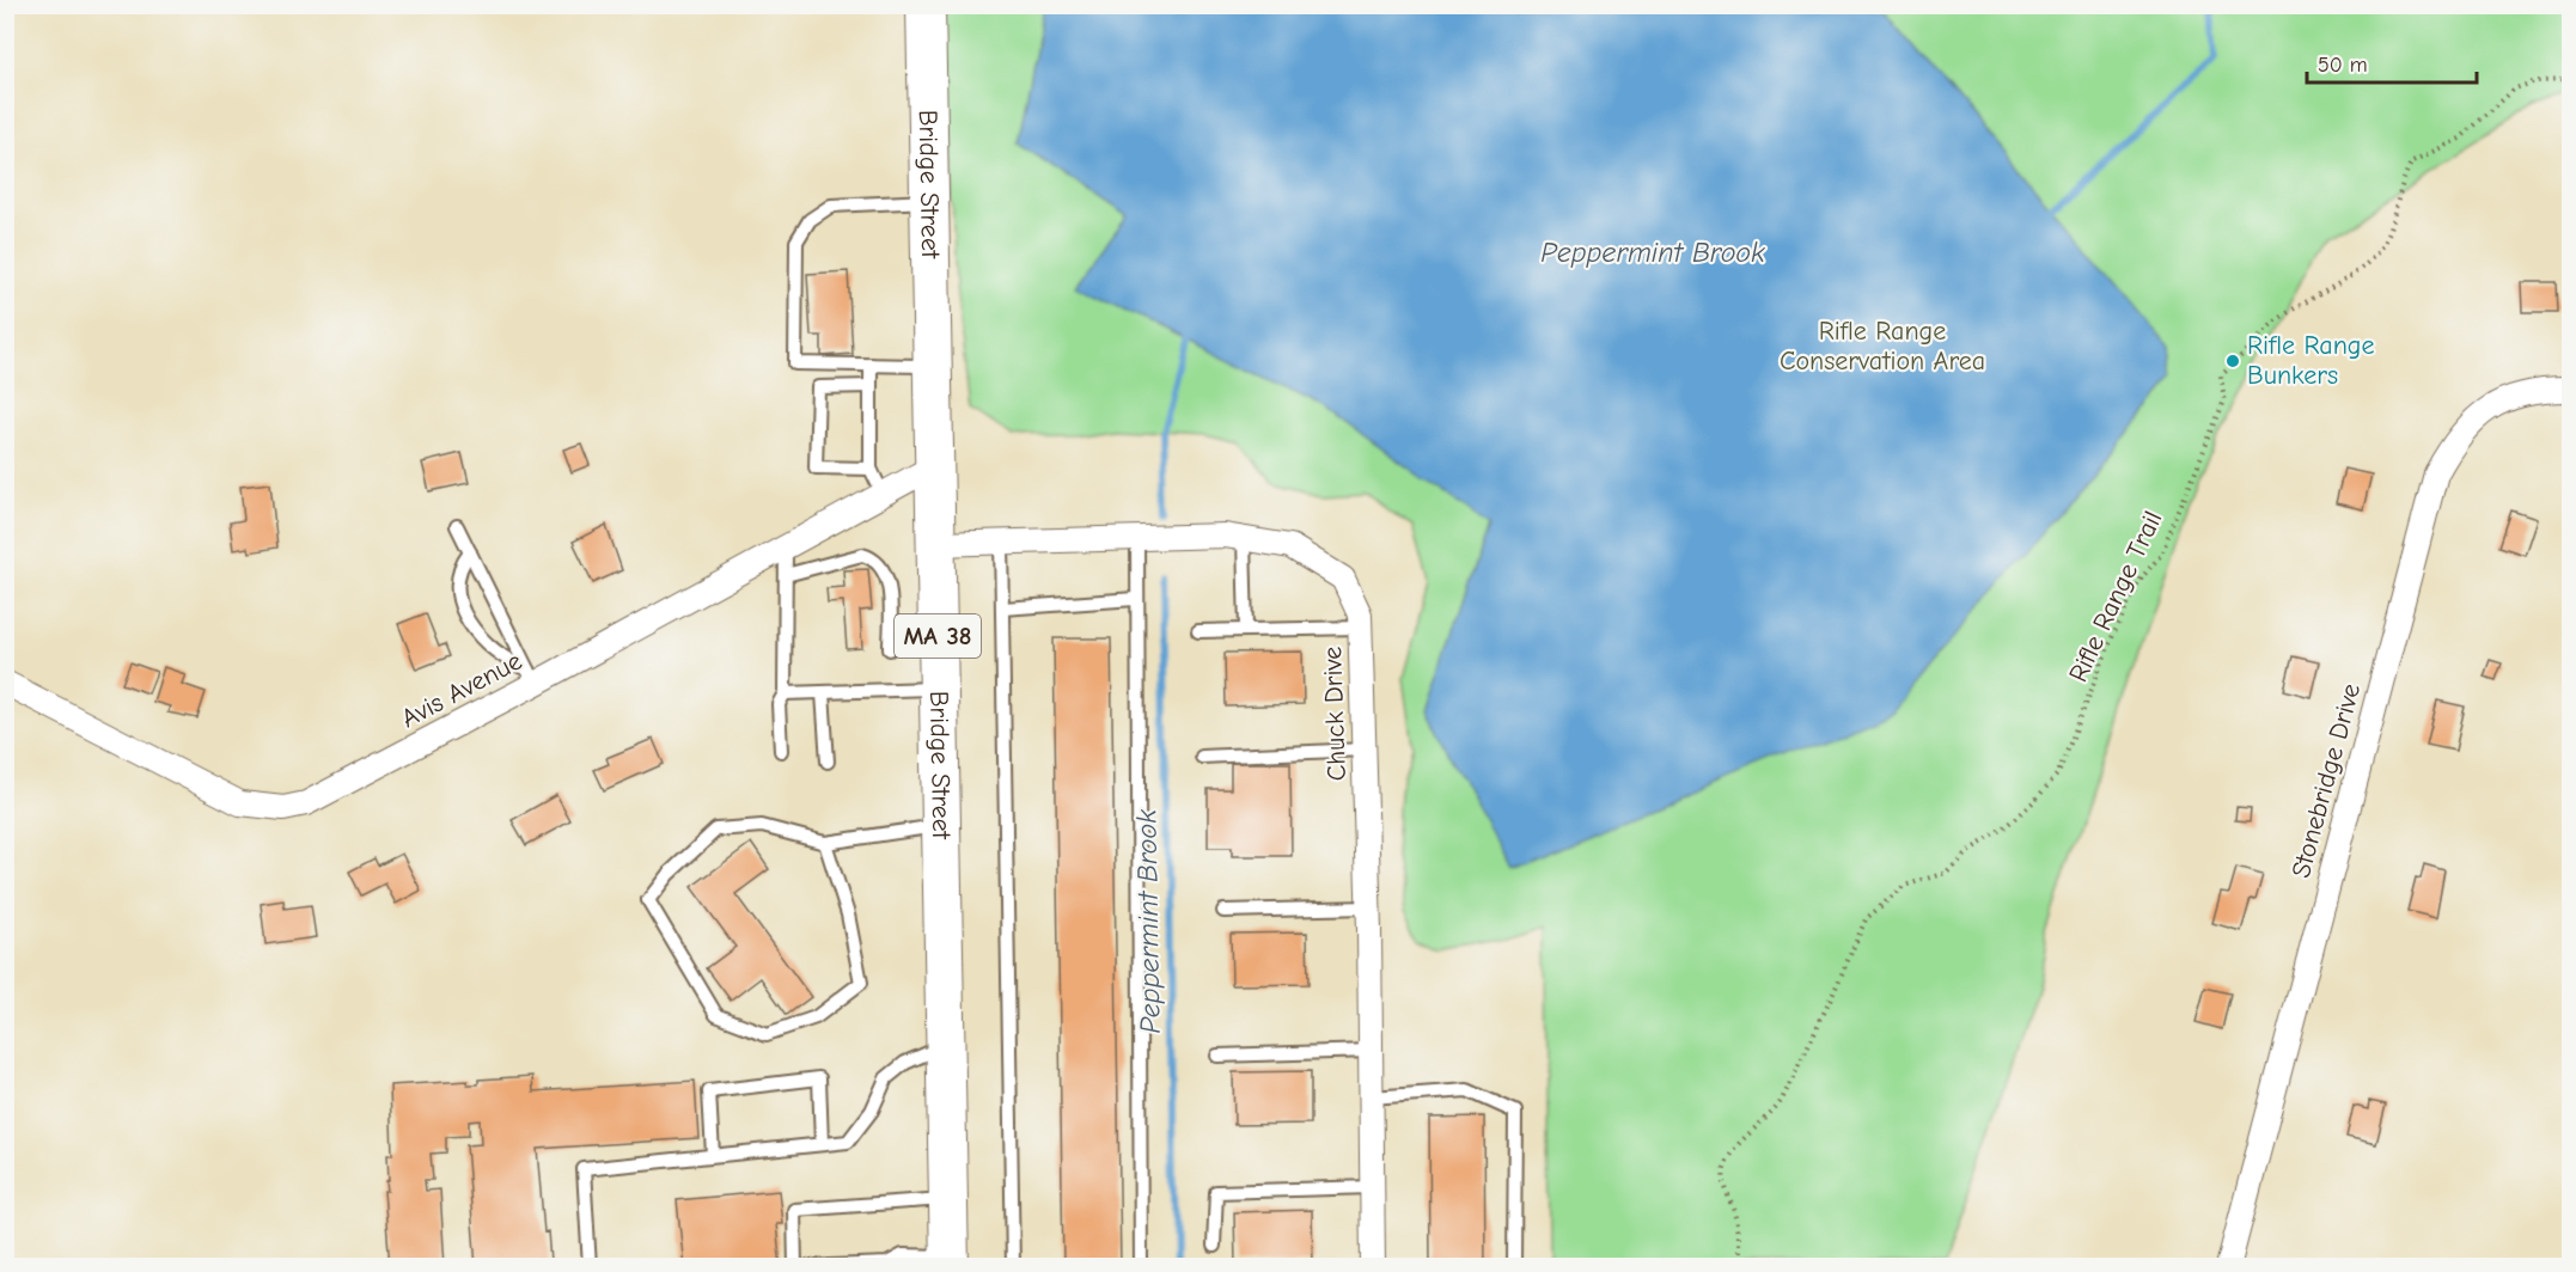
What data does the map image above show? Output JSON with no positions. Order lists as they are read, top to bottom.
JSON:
{
  "streets": {
    "main road": ["Bridge Street", "MA 38"],
    "street": ["Avis Avenue", "Chuck Drive", "Stonebridge Drive"],
    "path": ["Rifle Range Trail"]
  },
  "crossings": [
    ["Bridge Street", "Avis Avenue"],
    ["Bridge Street", "Chuck Drive"]
  ],
  "water": ["Peppermint Brook"],
  "parks": ["Rifle Range Conservation Area"],
  "places": ["Rifle Range Bunkers"],
  "scale_bar": "50 m"
}
